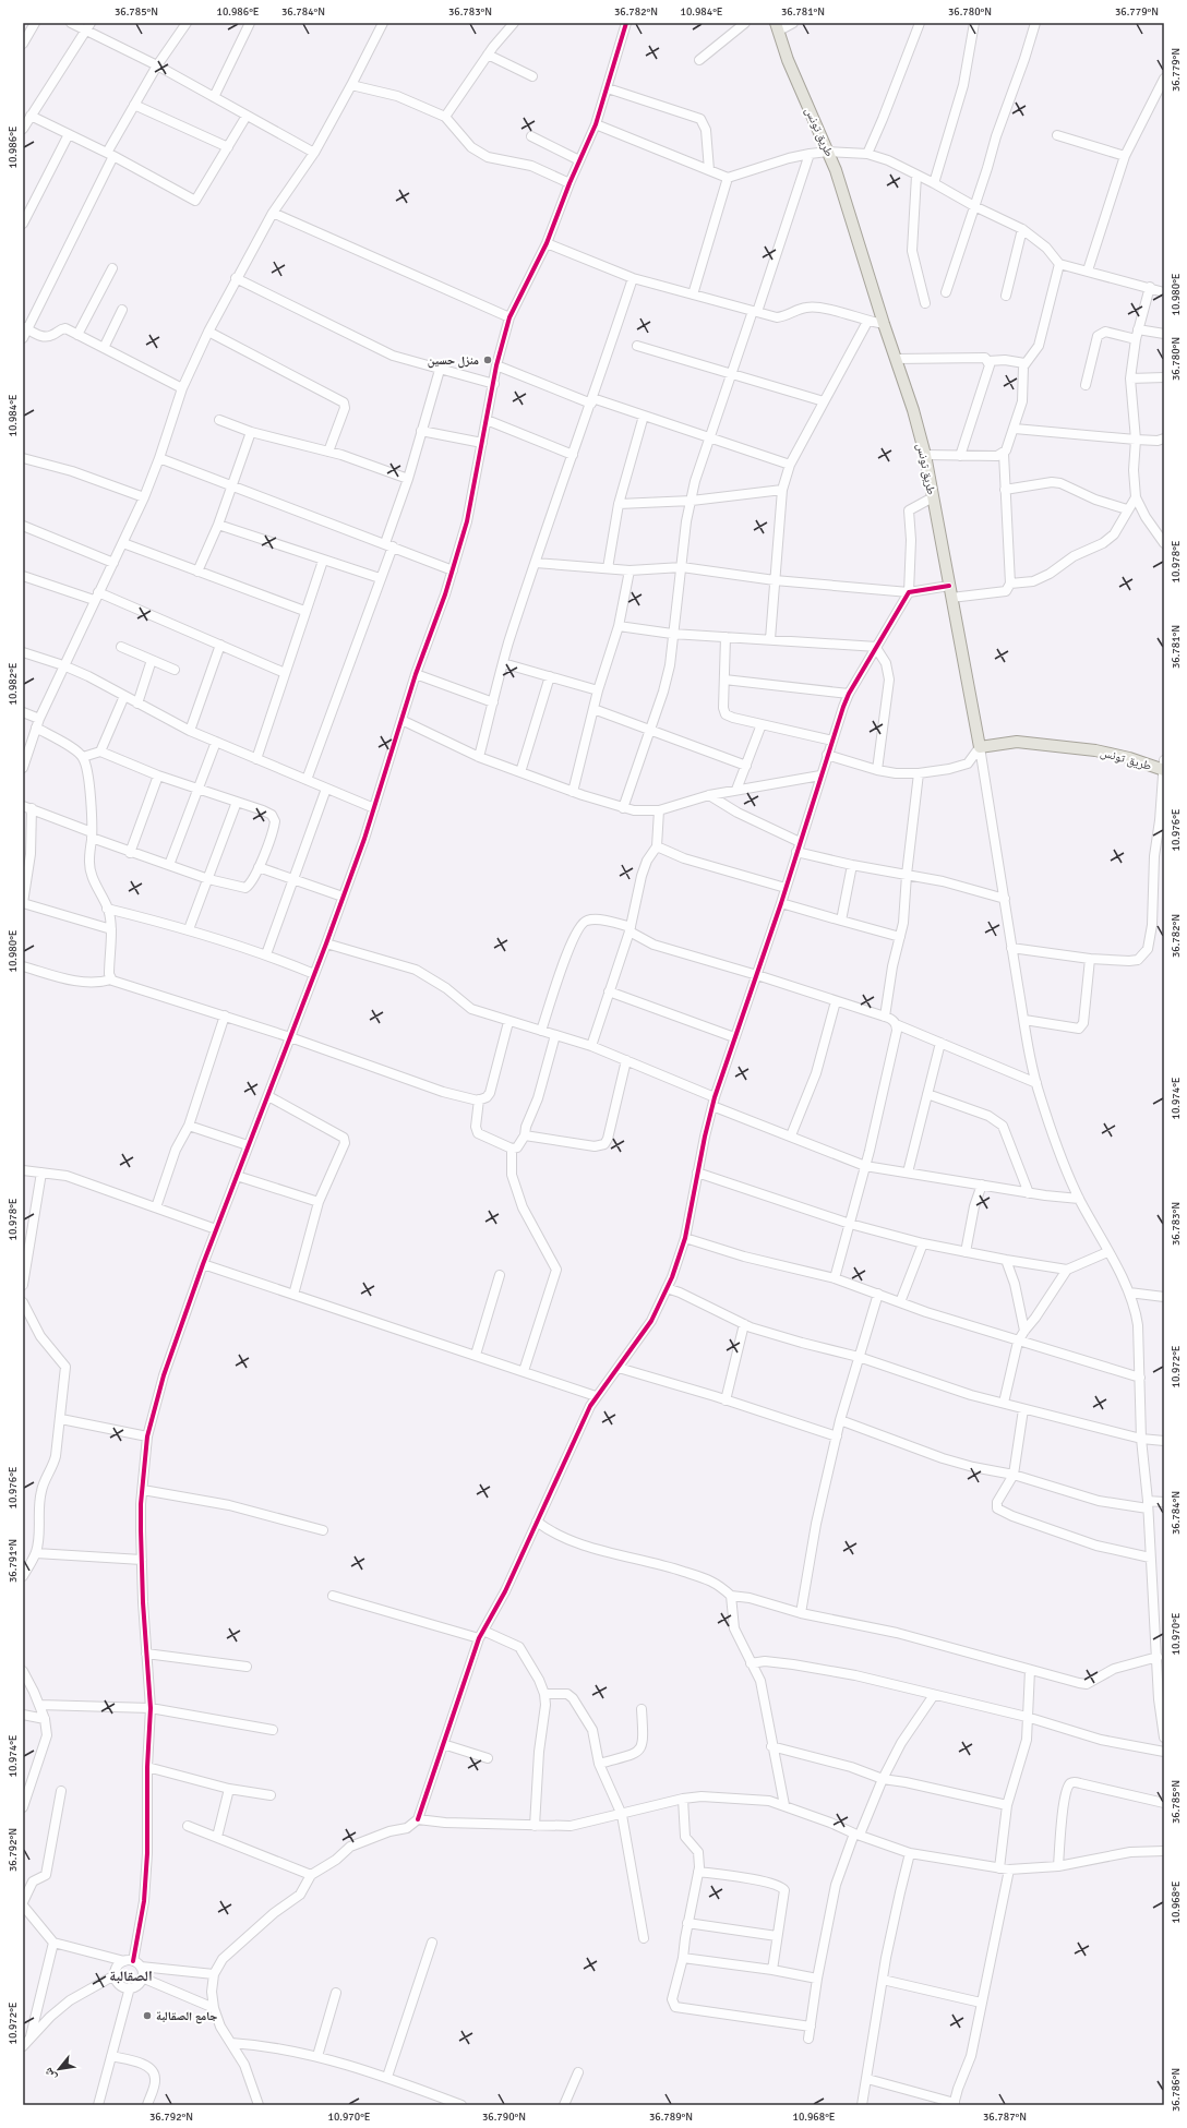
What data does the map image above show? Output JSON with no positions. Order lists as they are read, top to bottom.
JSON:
{
  "streets": {
    "main road": ["طريق تونس"]
  },
  "districts": ["الصقالبة"],
  "places": ["منزل حسين", "جامع الصقالبة"],
  "north": "bottom left",
  "coordinates": [
    "36.785°N",
    "10.986°E",
    "36.784°N",
    "36.783°N",
    "36.782°N",
    "10.984°E",
    "36.781°N",
    "36.780°N",
    "36.779°N",
    "10.980°E",
    "10.978°E",
    "10.982°E",
    "10.976°E",
    "10.974°E",
    "10.972°E",
    "36.791°N",
    "10.970°E",
    "36.792°N",
    "10.968°E",
    "36.786°N",
    "36.790°N",
    "36.789°N",
    "36.787°N"
  ]
}
